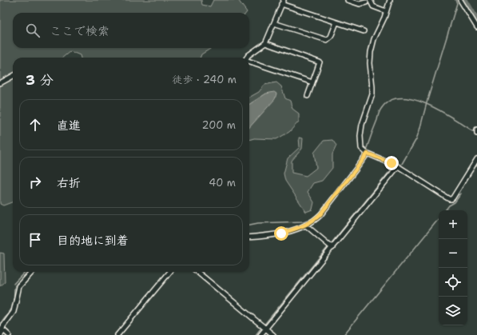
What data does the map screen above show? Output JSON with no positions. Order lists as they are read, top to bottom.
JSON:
{
  "page": {
    "search": "ここで検索",
    "heading": ["3 分", "徒歩 · 240 m"],
    "list": [
      ["直進", "200 m"],
      ["右折", "40 m"],
      "目的地に到着"
    ],
    "map_buttons": ["+", "−"]
  }
}
